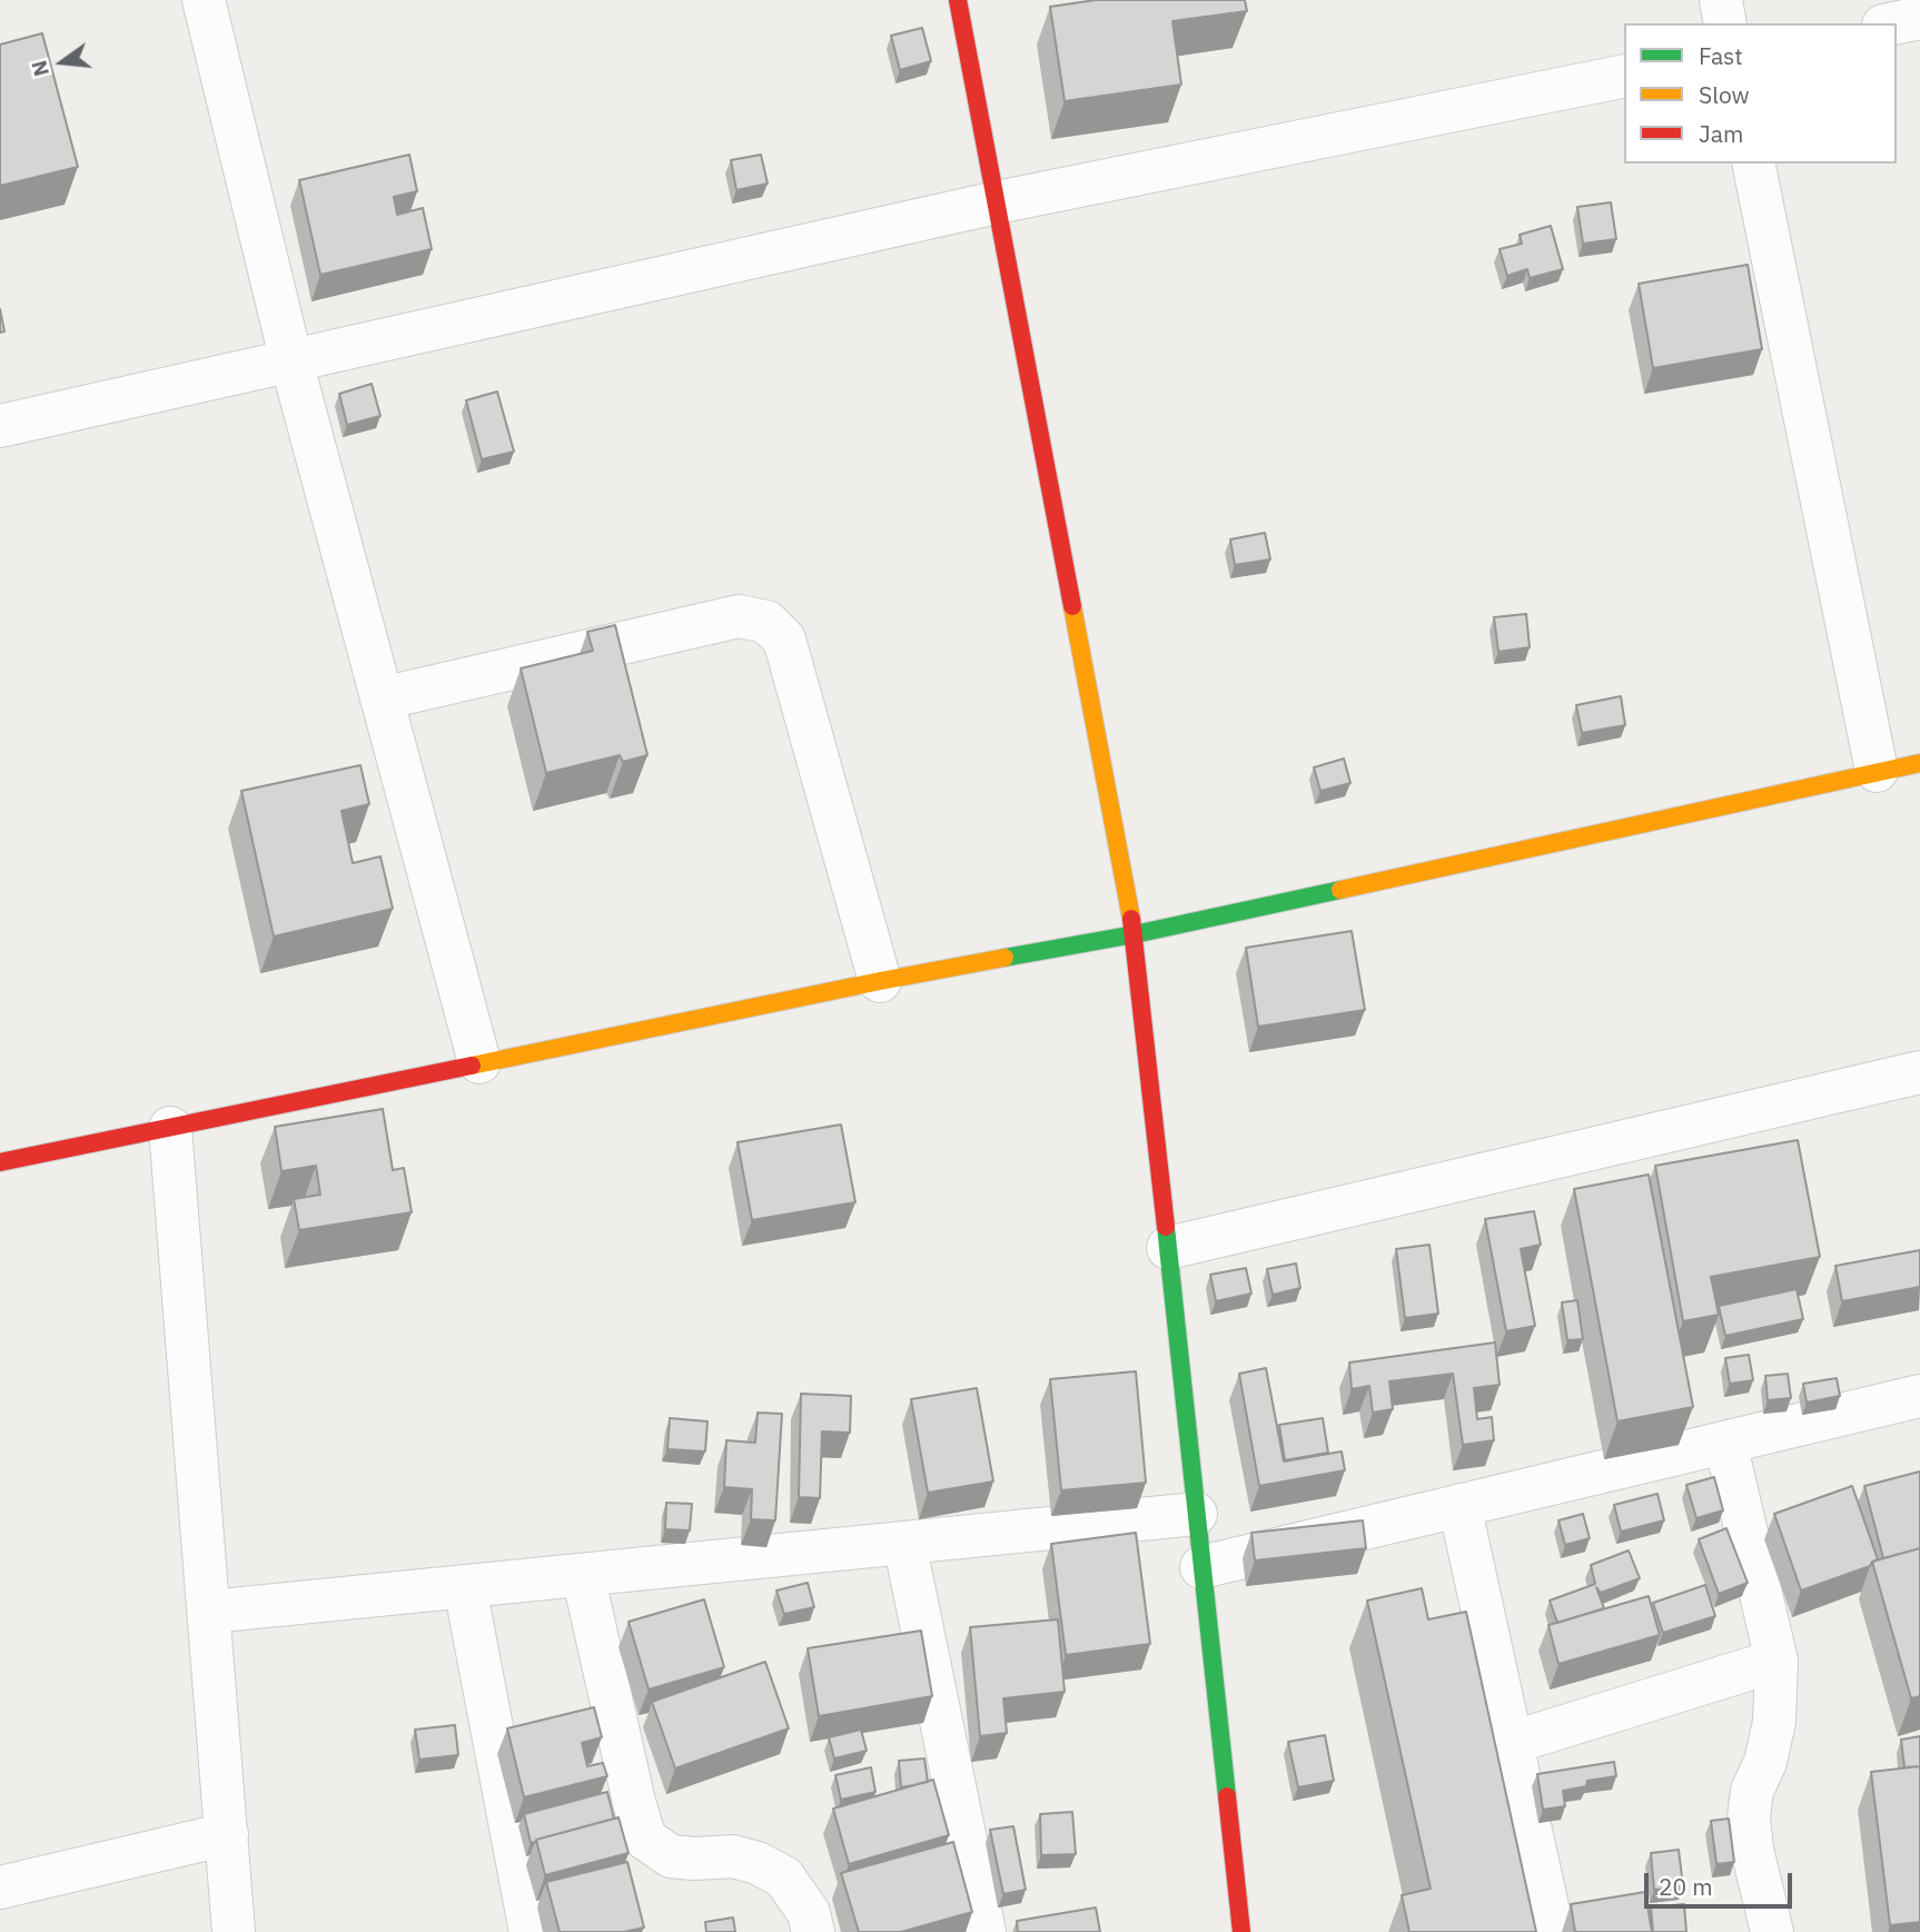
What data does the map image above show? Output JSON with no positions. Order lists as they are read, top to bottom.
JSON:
{
  "legend": ["Fast", "Slow", "Jam"],
  "scale_bar": "20 m",
  "north": "left"
}
